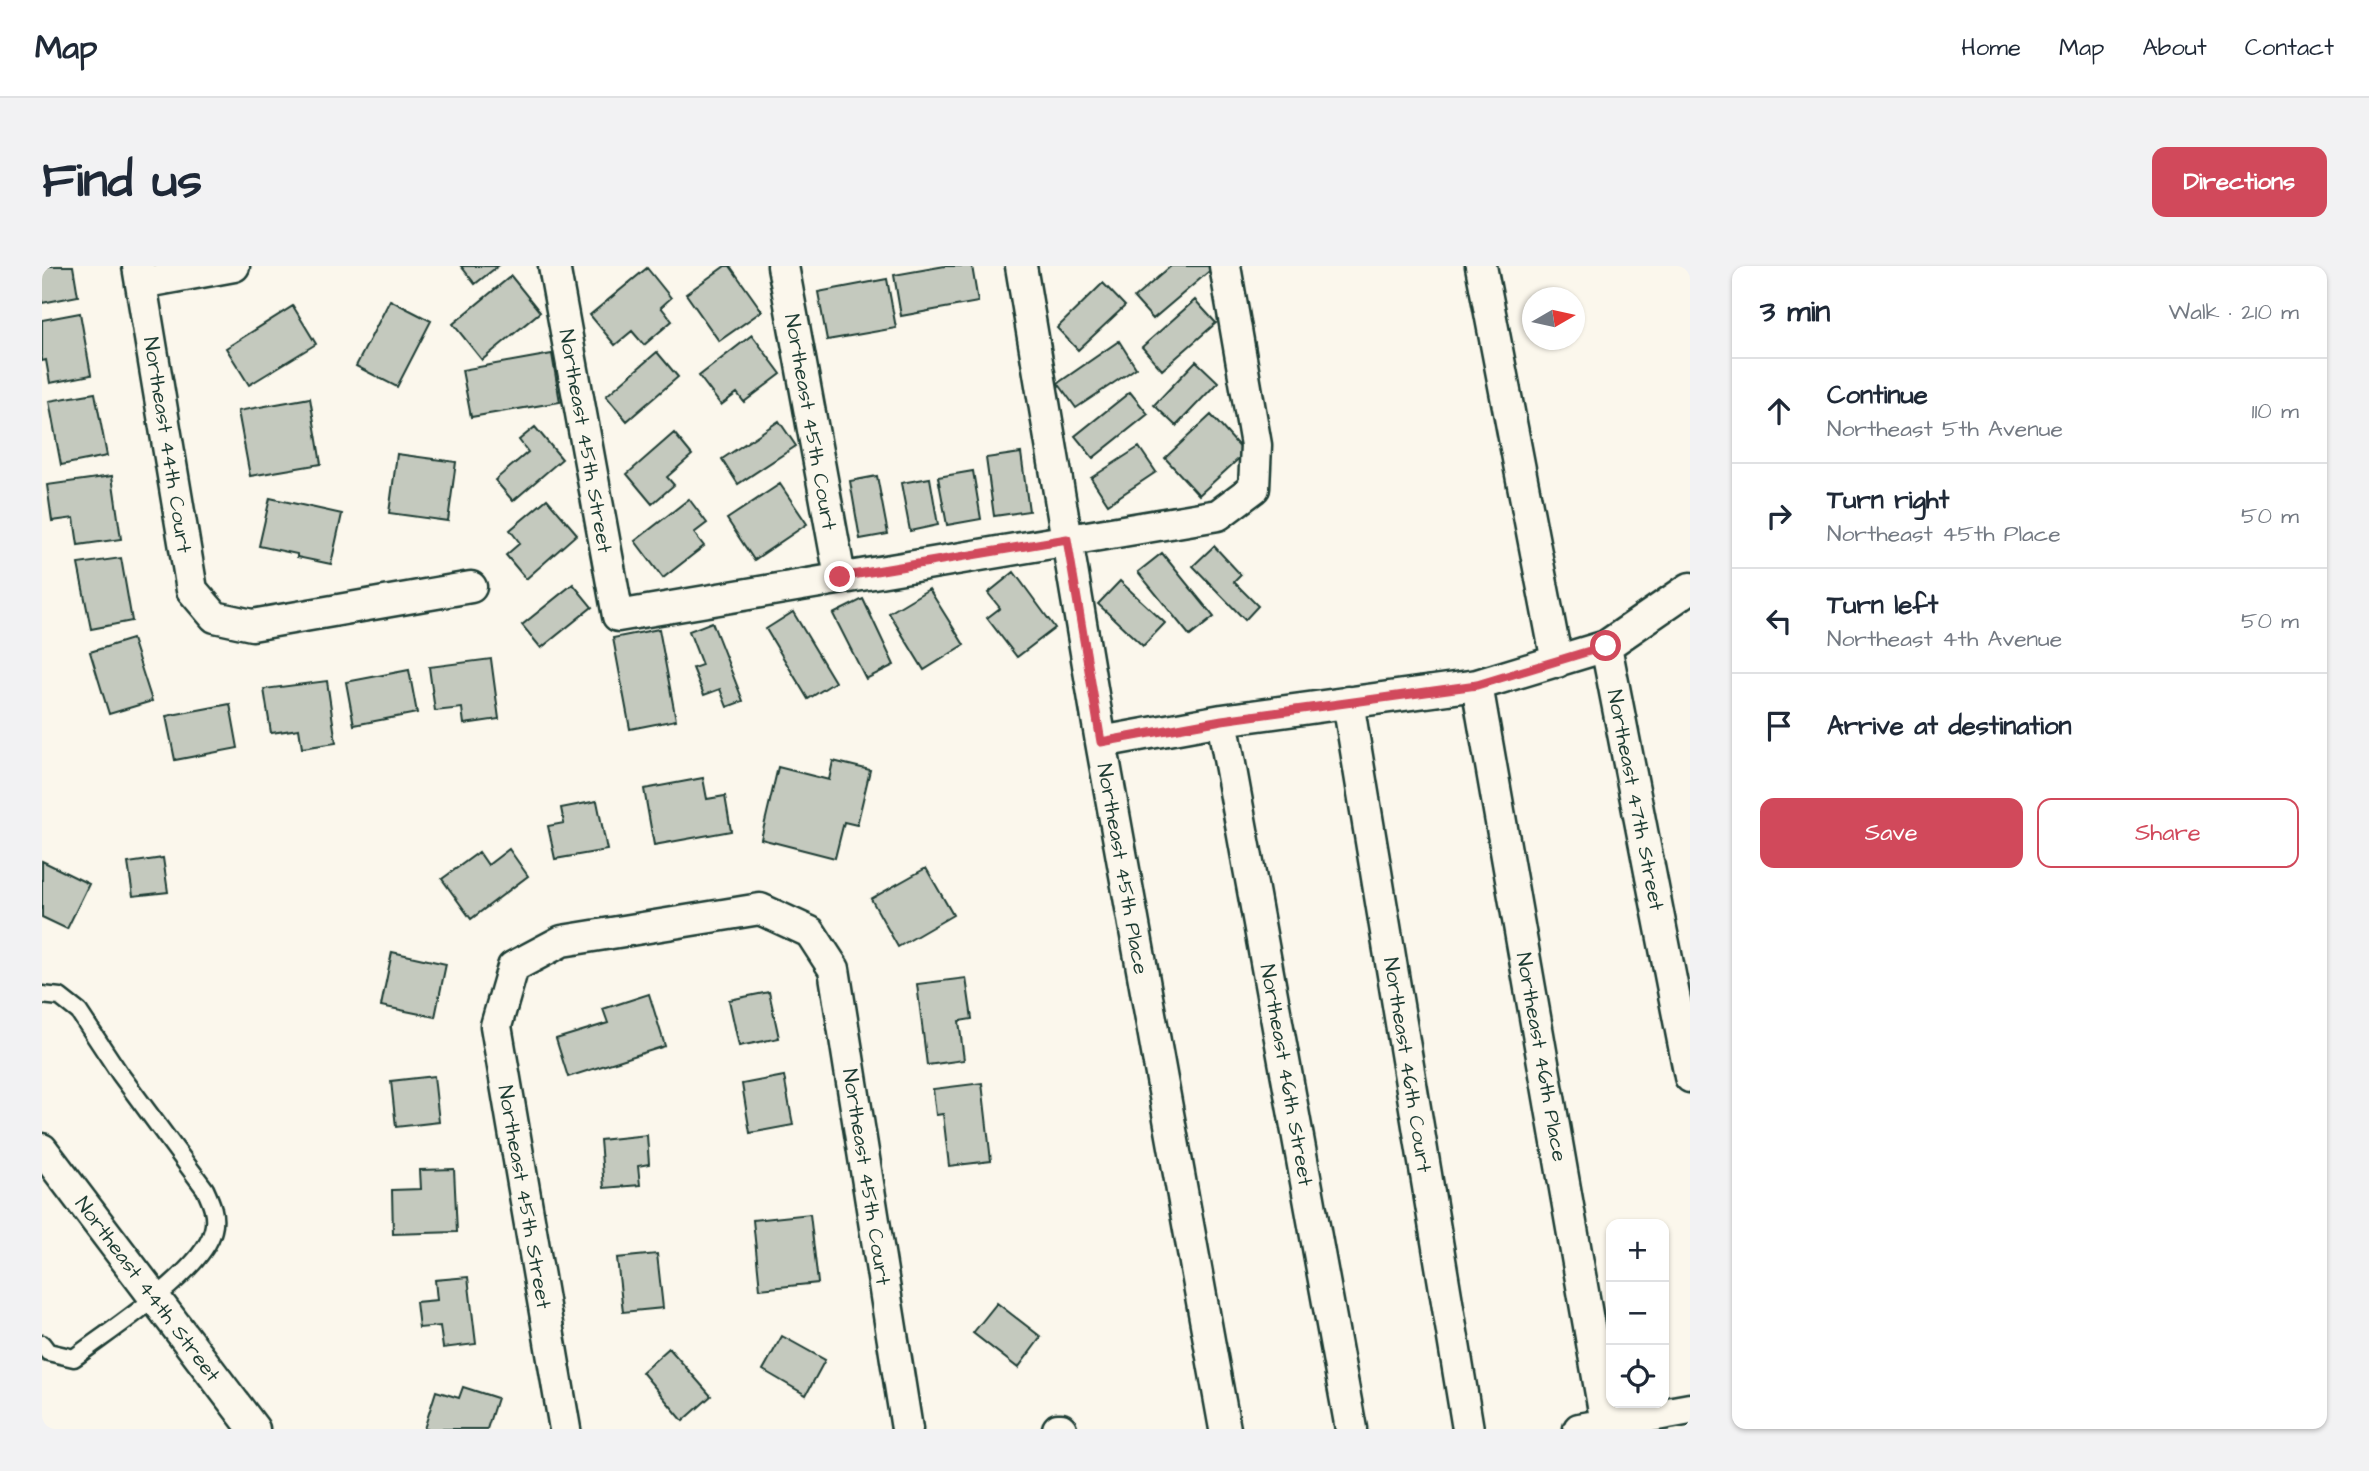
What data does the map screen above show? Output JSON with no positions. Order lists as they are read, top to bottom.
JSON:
{
  "streets": {
    "street": [
      "Northeast 45th Court",
      "Northeast 45th Street",
      "Northeast 44th Court",
      "Northeast 47th Street",
      "Northeast 45th Place",
      "Northeast 46th Place",
      "Northeast 46th Court",
      "Northeast 46th Street",
      "Northeast 44th Street"
    ]
  },
  "crossings": [
    ["Northeast 45th Court", "Northeast 45th Street"]
  ],
  "north": "right",
  "page": {
    "header": "Map",
    "nav": [
      "Home",
      "Map",
      "About",
      "Contact"
    ],
    "buttons": [
      "Directions",
      ["Save", "Share"]
    ],
    "title": "Find us",
    "heading": ["3 min", "Walk · 210 m"],
    "list": [
      ["Continue", "Northeast 5th Avenue", "110 m"],
      ["Turn right", "Northeast 45th Place", "50 m"],
      ["Turn left", "Northeast 4th Avenue", "50 m"],
      "Arrive at destination"
    ],
    "map_buttons": ["+", "−"]
  }
}
